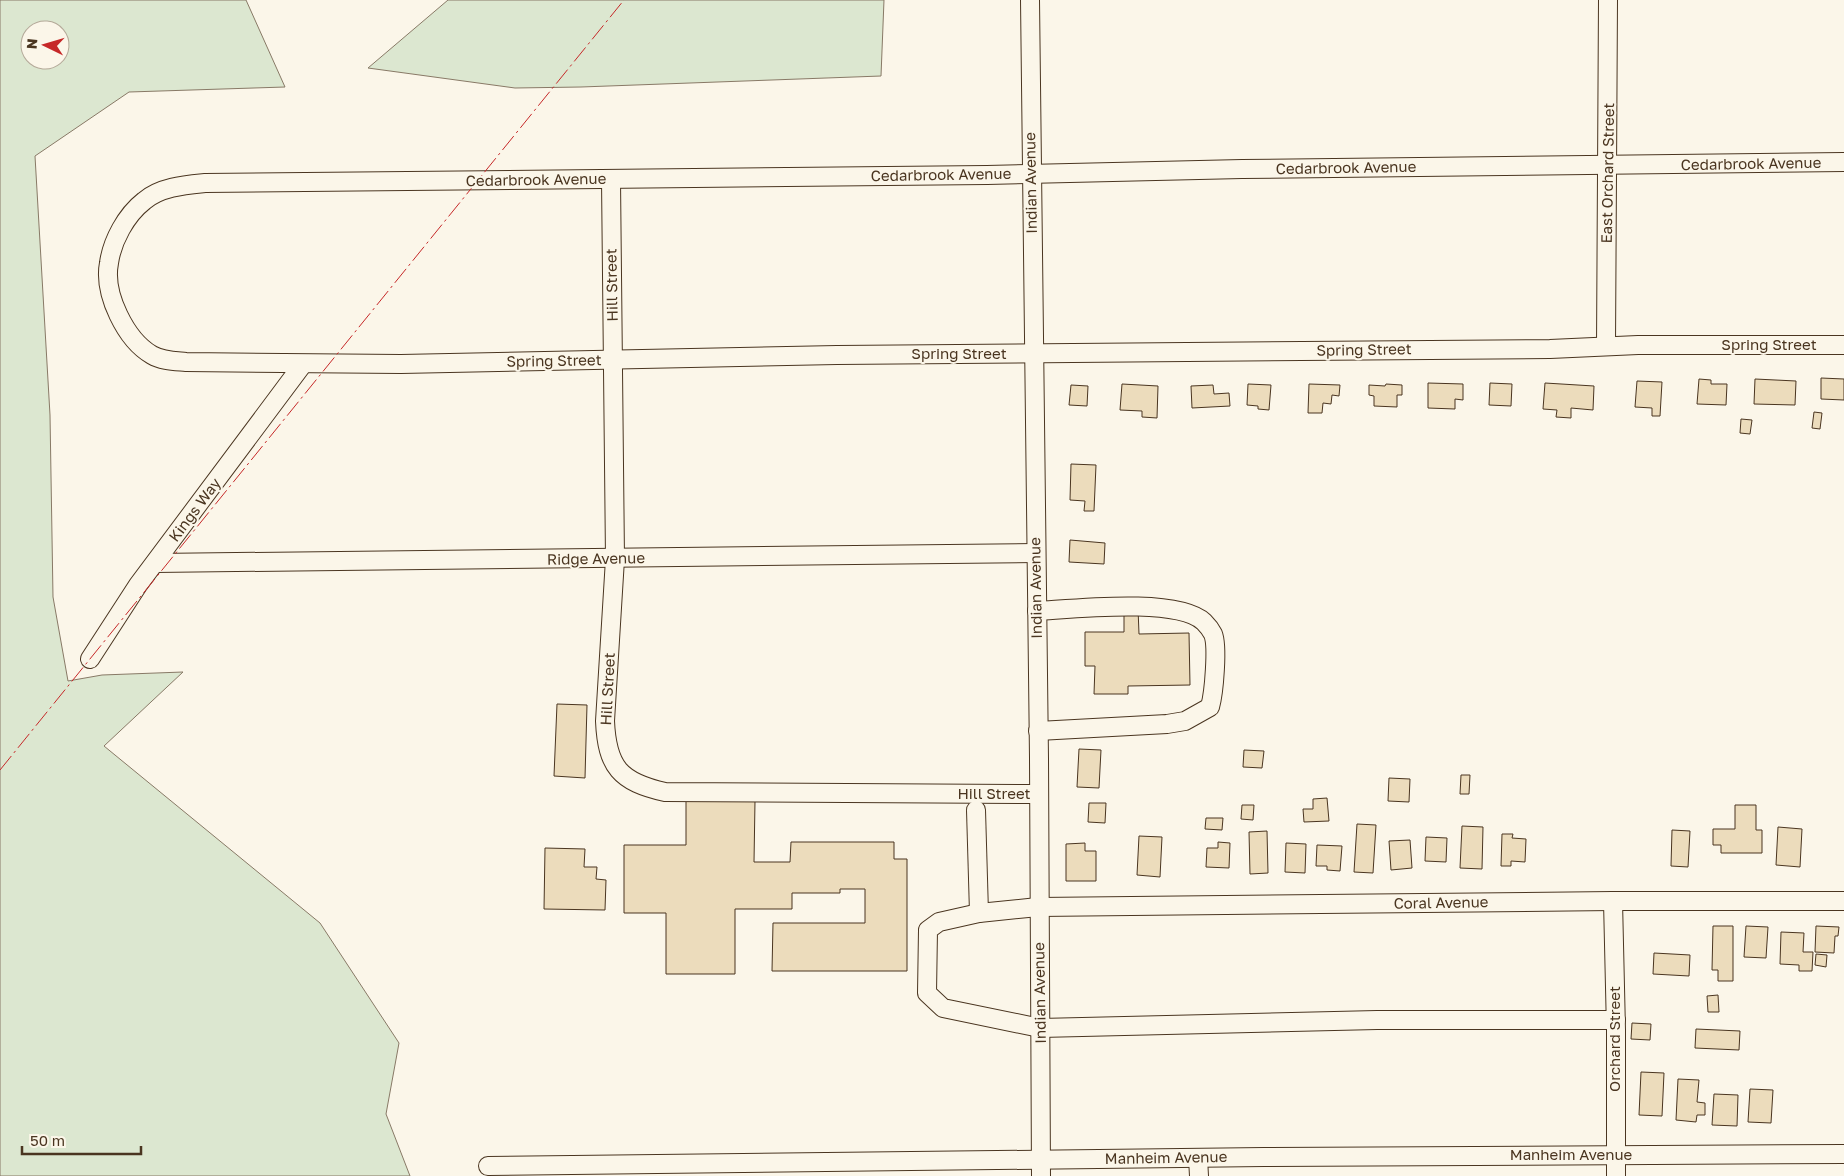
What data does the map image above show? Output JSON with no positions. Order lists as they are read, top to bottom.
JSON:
{
  "streets": {
    "street": [
      "Cedarbrook Avenue",
      "East Orchard Street",
      "Indian Avenue",
      "Hill Street",
      "Spring Street",
      "Kings Way",
      "Ridge Avenue",
      "Coral Avenue",
      "Orchard Street",
      "Manheim Avenue"
    ]
  },
  "crossings": [
    ["Cedarbrook Avenue", "East Orchard Street"],
    ["Cedarbrook Avenue", "Indian Avenue"],
    ["Cedarbrook Avenue", "Hill Street"],
    ["Cedarbrook Avenue", "Spring Street"],
    ["East Orchard Street", "Spring Street"],
    ["Indian Avenue", "Hill Street"],
    ["Indian Avenue", "Spring Street"],
    ["Indian Avenue", "Ridge Avenue"],
    ["Indian Avenue", "Coral Avenue"],
    ["Indian Avenue", "Manheim Avenue"],
    ["Hill Street", "Spring Street"],
    ["Hill Street", "Ridge Avenue"],
    ["Spring Street", "Kings Way"],
    ["Kings Way", "Ridge Avenue"],
    ["Coral Avenue", "Orchard Street"],
    ["Orchard Street", "Manheim Avenue"]
  ],
  "scale_bar": "50 m",
  "north": "left"
}
